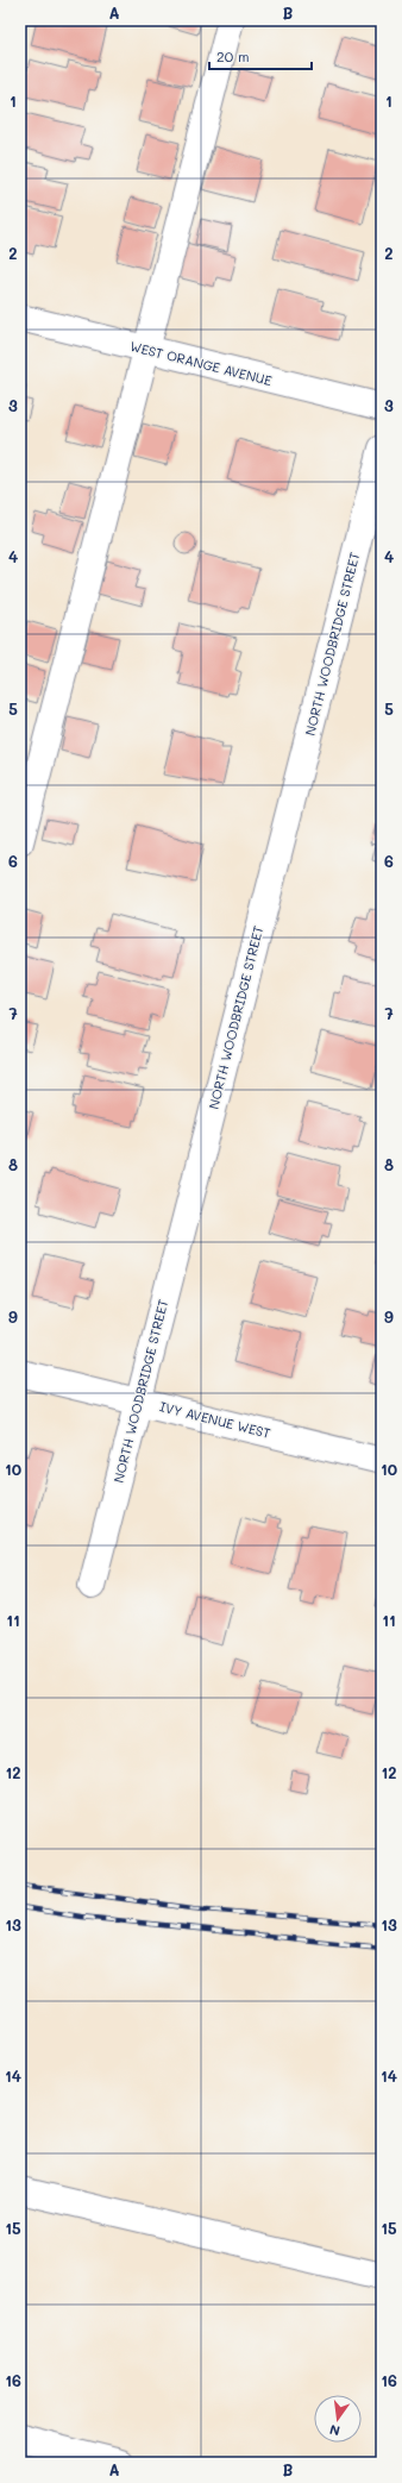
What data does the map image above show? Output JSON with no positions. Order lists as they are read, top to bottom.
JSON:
{
  "streets": {
    "street": ["WEST ORANGE AVENUE", "NORTH WOODBRIDGE STREET", "IVY AVENUE WEST"]
  },
  "crossings": [
    ["NORTH WOODBRIDGE STREET", "IVY AVENUE WEST"]
  ],
  "scale_bar": "20 m",
  "north": "bottom",
  "grid": {
    "columns": ["A", "B"],
    "rows": [
      "1",
      "2",
      "3",
      "4",
      "5",
      "6",
      "7",
      "8",
      "9",
      "10",
      "11",
      "12",
      "13",
      "14",
      "15",
      "16"
    ]
  }
}
